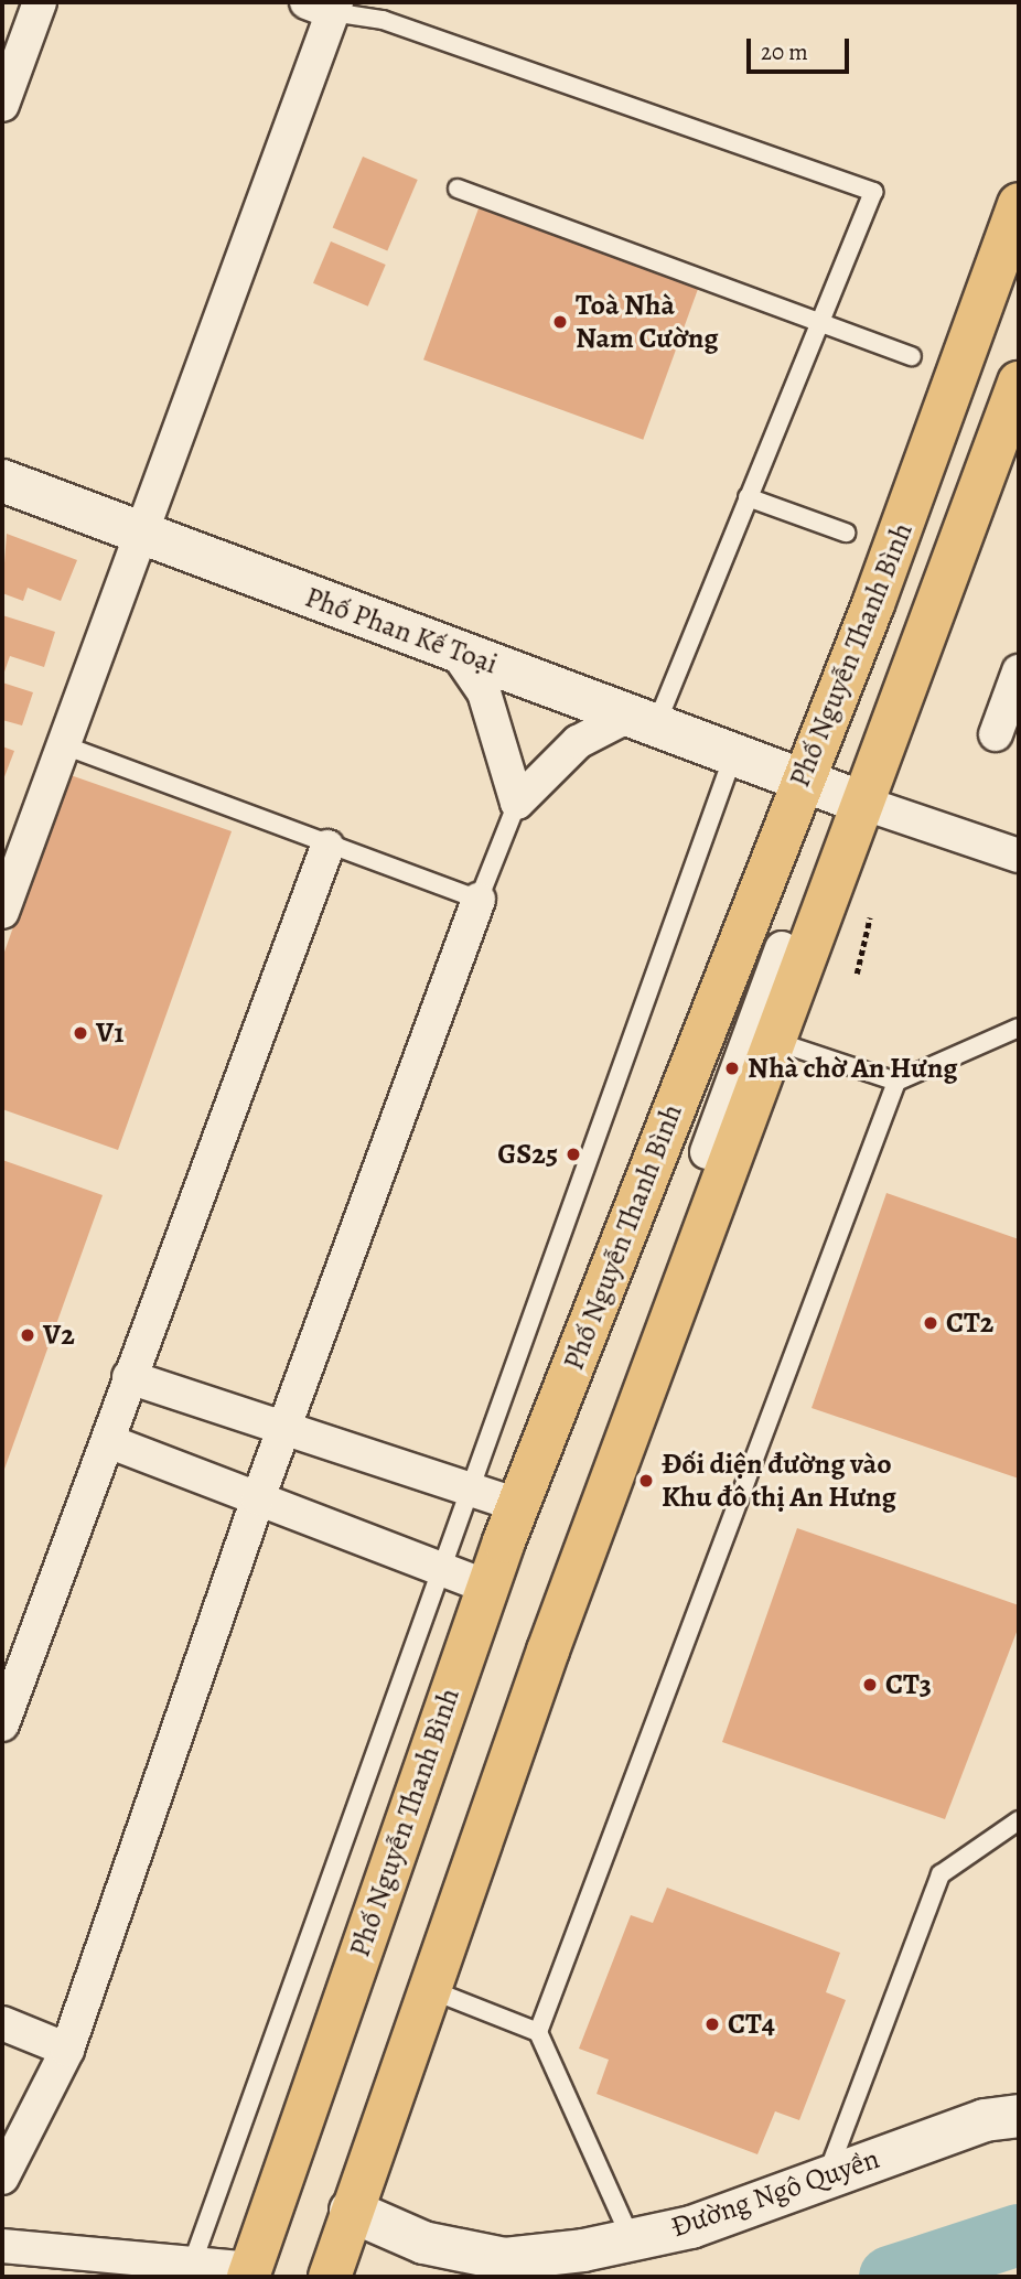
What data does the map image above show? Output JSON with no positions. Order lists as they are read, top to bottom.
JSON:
{
  "streets": {
    "main road": ["Phố Nguyễn Thanh Bình"],
    "street": ["Phố Phan Kế Toại", "Đường Ngô Quyền"]
  },
  "crossings": [
    ["Phố Phan Kế Toại", "Phố Nguyễn Thanh Bình"],
    ["Phố Nguyễn Thanh Bình", "Đường Ngô Quyền"]
  ],
  "places": [
    "Toà Nhà Nam Cường",
    "V1",
    "Nhà chờ An Hưng",
    "GS25",
    "CT2",
    "V2",
    "Đối diện đường vào Khu đô thị An Hưng",
    "CT3",
    "CT4"
  ],
  "scale_bar": "20 m"
}
